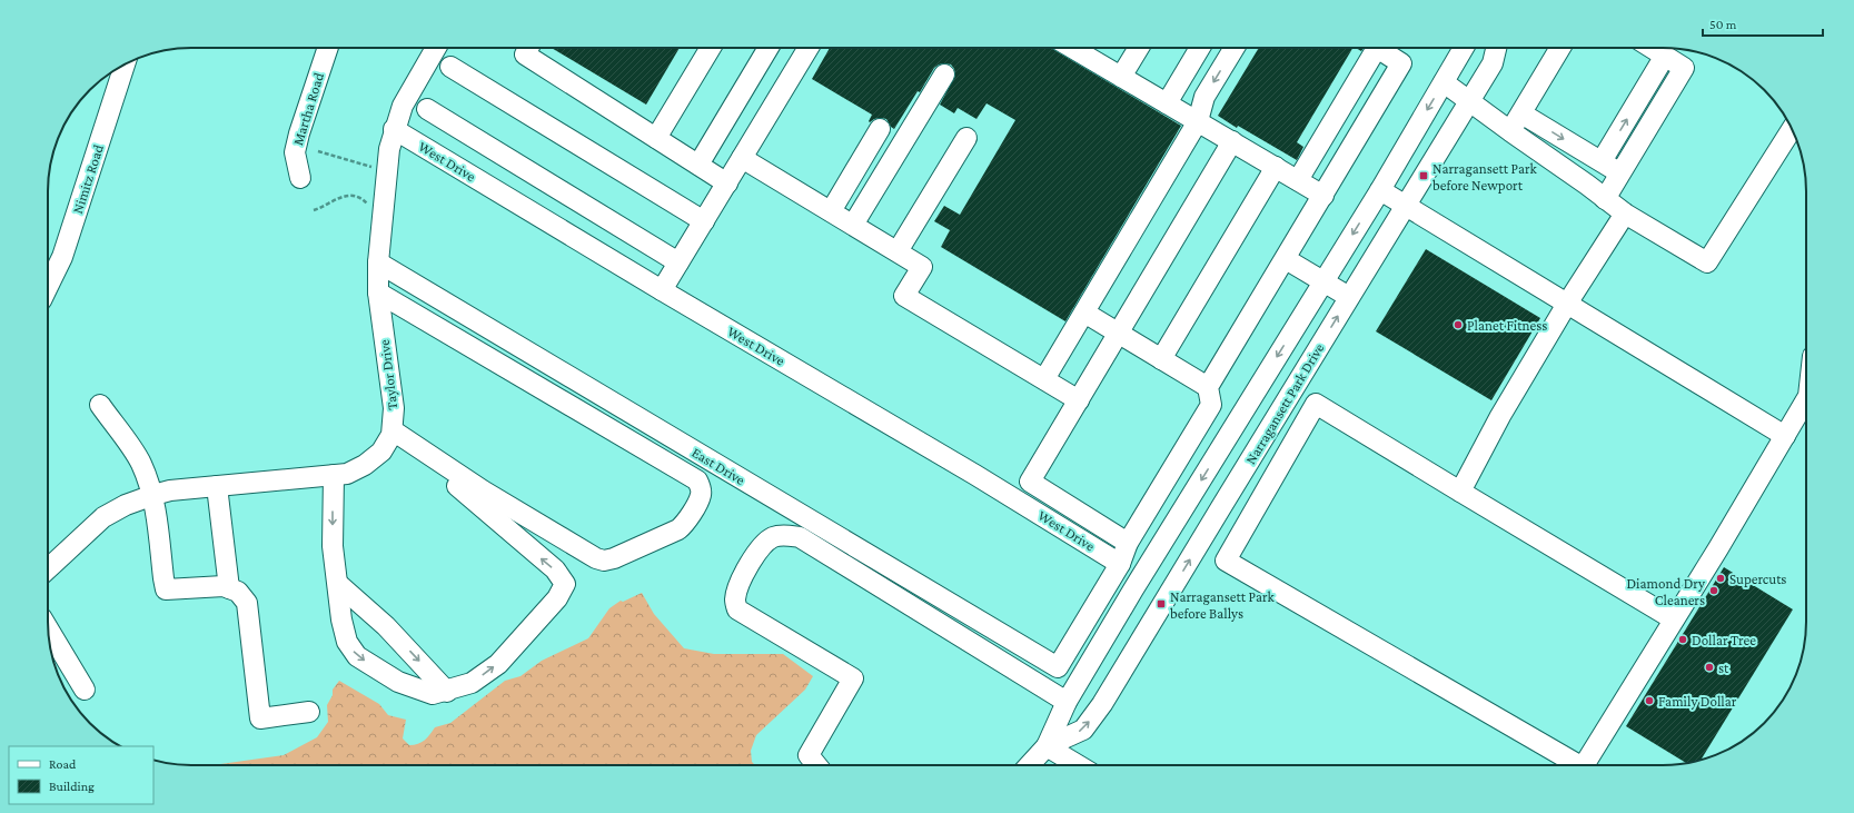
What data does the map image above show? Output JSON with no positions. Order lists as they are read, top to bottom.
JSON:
{
  "streets": {
    "street": [
      "Martha Road",
      "West Drive",
      "Nimitz Road",
      "Taylor Drive",
      "Narragansett Park Drive",
      "East Drive"
    ]
  },
  "crossings": [
    ["West Drive", "Taylor Drive"],
    ["West Drive", "East Drive"],
    ["Taylor Drive", "East Drive"]
  ],
  "places": {
    "transit": ["Narragansett Park before Newport", "Narragansett Park before Ballys"],
    "other": [
      "Planet Fitness",
      "Supercuts",
      "Diamond Dry Cleaners",
      "Dollar Tree",
      "st",
      "Family Dollar"
    ]
  },
  "legend": ["Road", "Building"],
  "scale_bar": "50 m"
}
